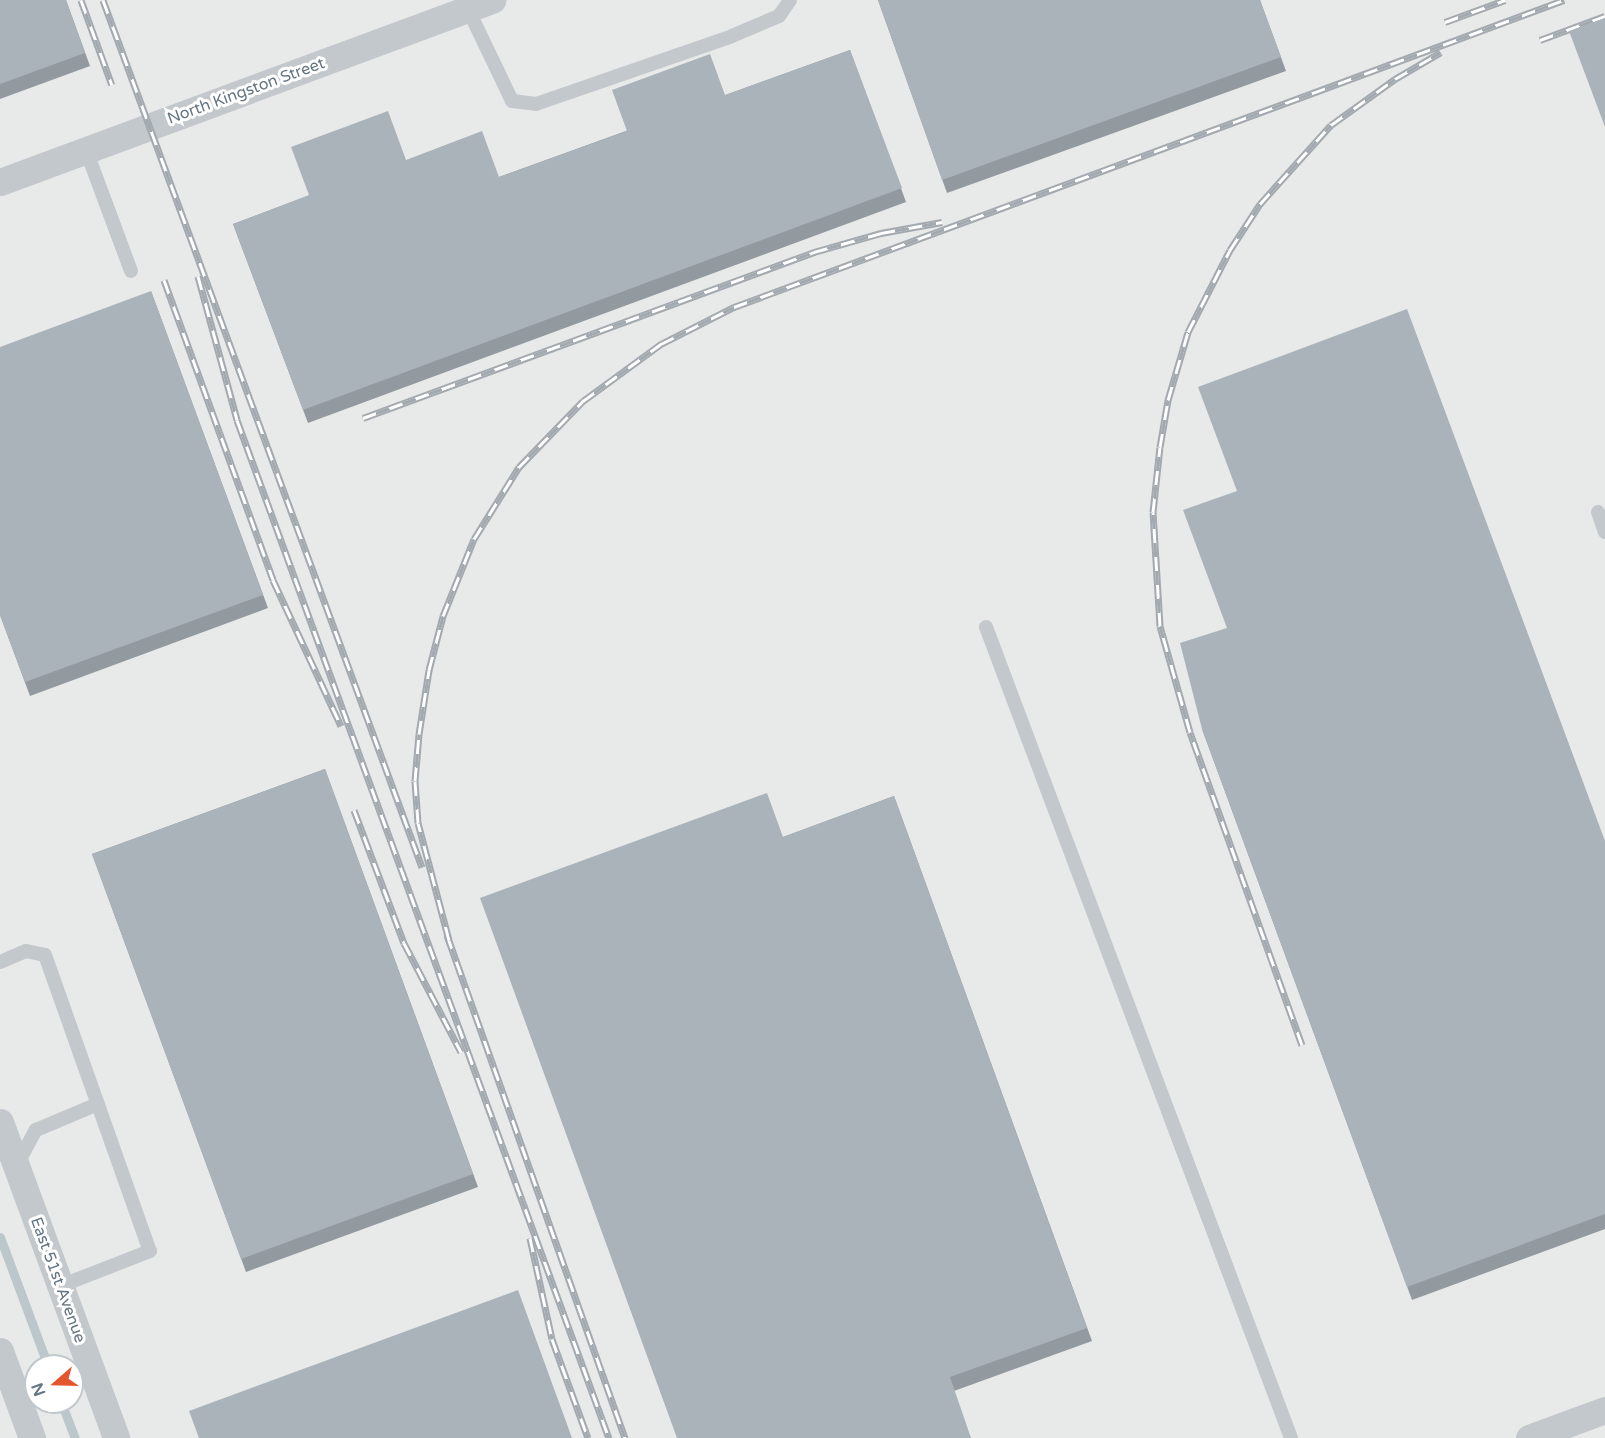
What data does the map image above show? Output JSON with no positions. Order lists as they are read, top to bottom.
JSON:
{
  "streets": {
    "street": ["North Kingston Street", "East 51st Avenue"]
  },
  "north": "left"
}
